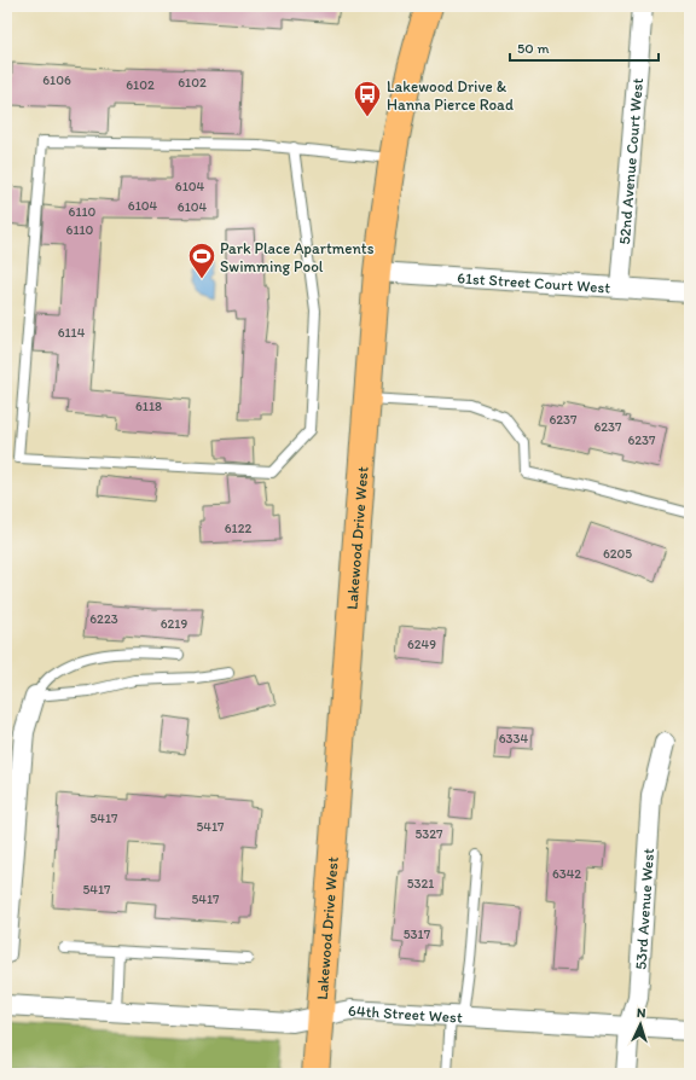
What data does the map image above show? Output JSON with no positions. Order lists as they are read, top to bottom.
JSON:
{
  "streets": {
    "main road": ["Lakewood Drive West"],
    "street": [
      "52nd Avenue Court West",
      "61st Street Court West",
      "53rd Avenue West",
      "64th Street West"
    ]
  },
  "crossings": [
    ["52nd Avenue Court West", "61st Street Court West"],
    ["61st Street Court West", "Lakewood Drive West"],
    ["Lakewood Drive West", "64th Street West"],
    ["53rd Avenue West", "64th Street West"]
  ],
  "places": {
    "bus stop": ["Lakewood Drive & Hanna Pierce Road"],
    "sports": ["Park Place Apartments Swimming Pool"]
  },
  "house_numbers": [
    "6106",
    "6102",
    "6102",
    "6104",
    "6104",
    "6104",
    "6110",
    "6110",
    "6114",
    "6118",
    "6237",
    "6237",
    "6237",
    "6122",
    "6205",
    "6223",
    "6219",
    "6249",
    "6334",
    "5417",
    "5417",
    "5327",
    "6342",
    "5321",
    "5417",
    "5417",
    "5317"
  ],
  "scale_bar": "50 m",
  "north": "top"
}
